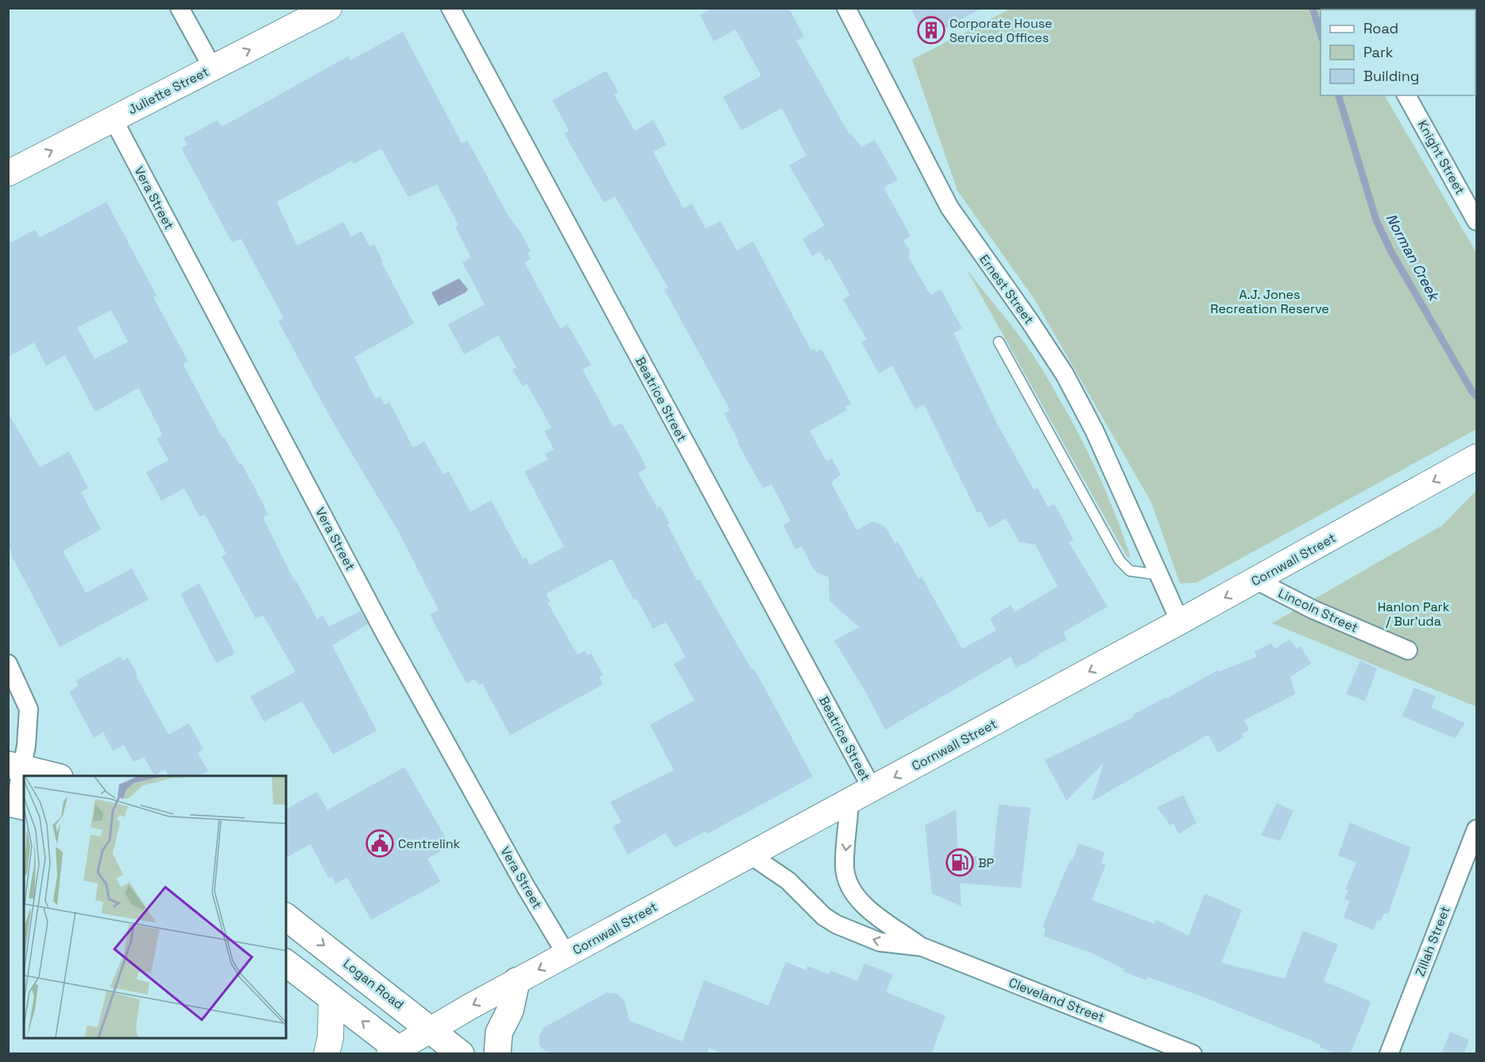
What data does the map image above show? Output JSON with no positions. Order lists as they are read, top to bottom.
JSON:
{
  "streets": {
    "main road": ["Juliette Street", "Cornwall Street", "Logan Road"],
    "street": [
      "Knight Street",
      "Vera Street",
      "Ernest Street",
      "Beatrice Street",
      "Lincoln Street",
      "Zillah Street",
      "Cleveland Street"
    ]
  },
  "crossings": [
    ["Juliette Street", "Vera Street"],
    ["Vera Street", "Cornwall Street"],
    ["Ernest Street", "Cornwall Street"],
    ["Beatrice Street", "Cornwall Street"],
    ["Cornwall Street", "Lincoln Street"],
    ["Cornwall Street", "Logan Road"],
    ["Cornwall Street", "Cleveland Street"]
  ],
  "one_way": ["Juliette Street", "Cornwall Street"],
  "water": ["Norman Creek"],
  "parks": ["A.J. Jones Recreation Reserve", "Hanlon Park / Bur'uda"],
  "places": {
    "building": ["Corporate House Serviced Offices"],
    "public building": ["Centrelink"],
    "fuel station": ["BP"]
  },
  "legend": ["Road", "Park", "Building"]
}
